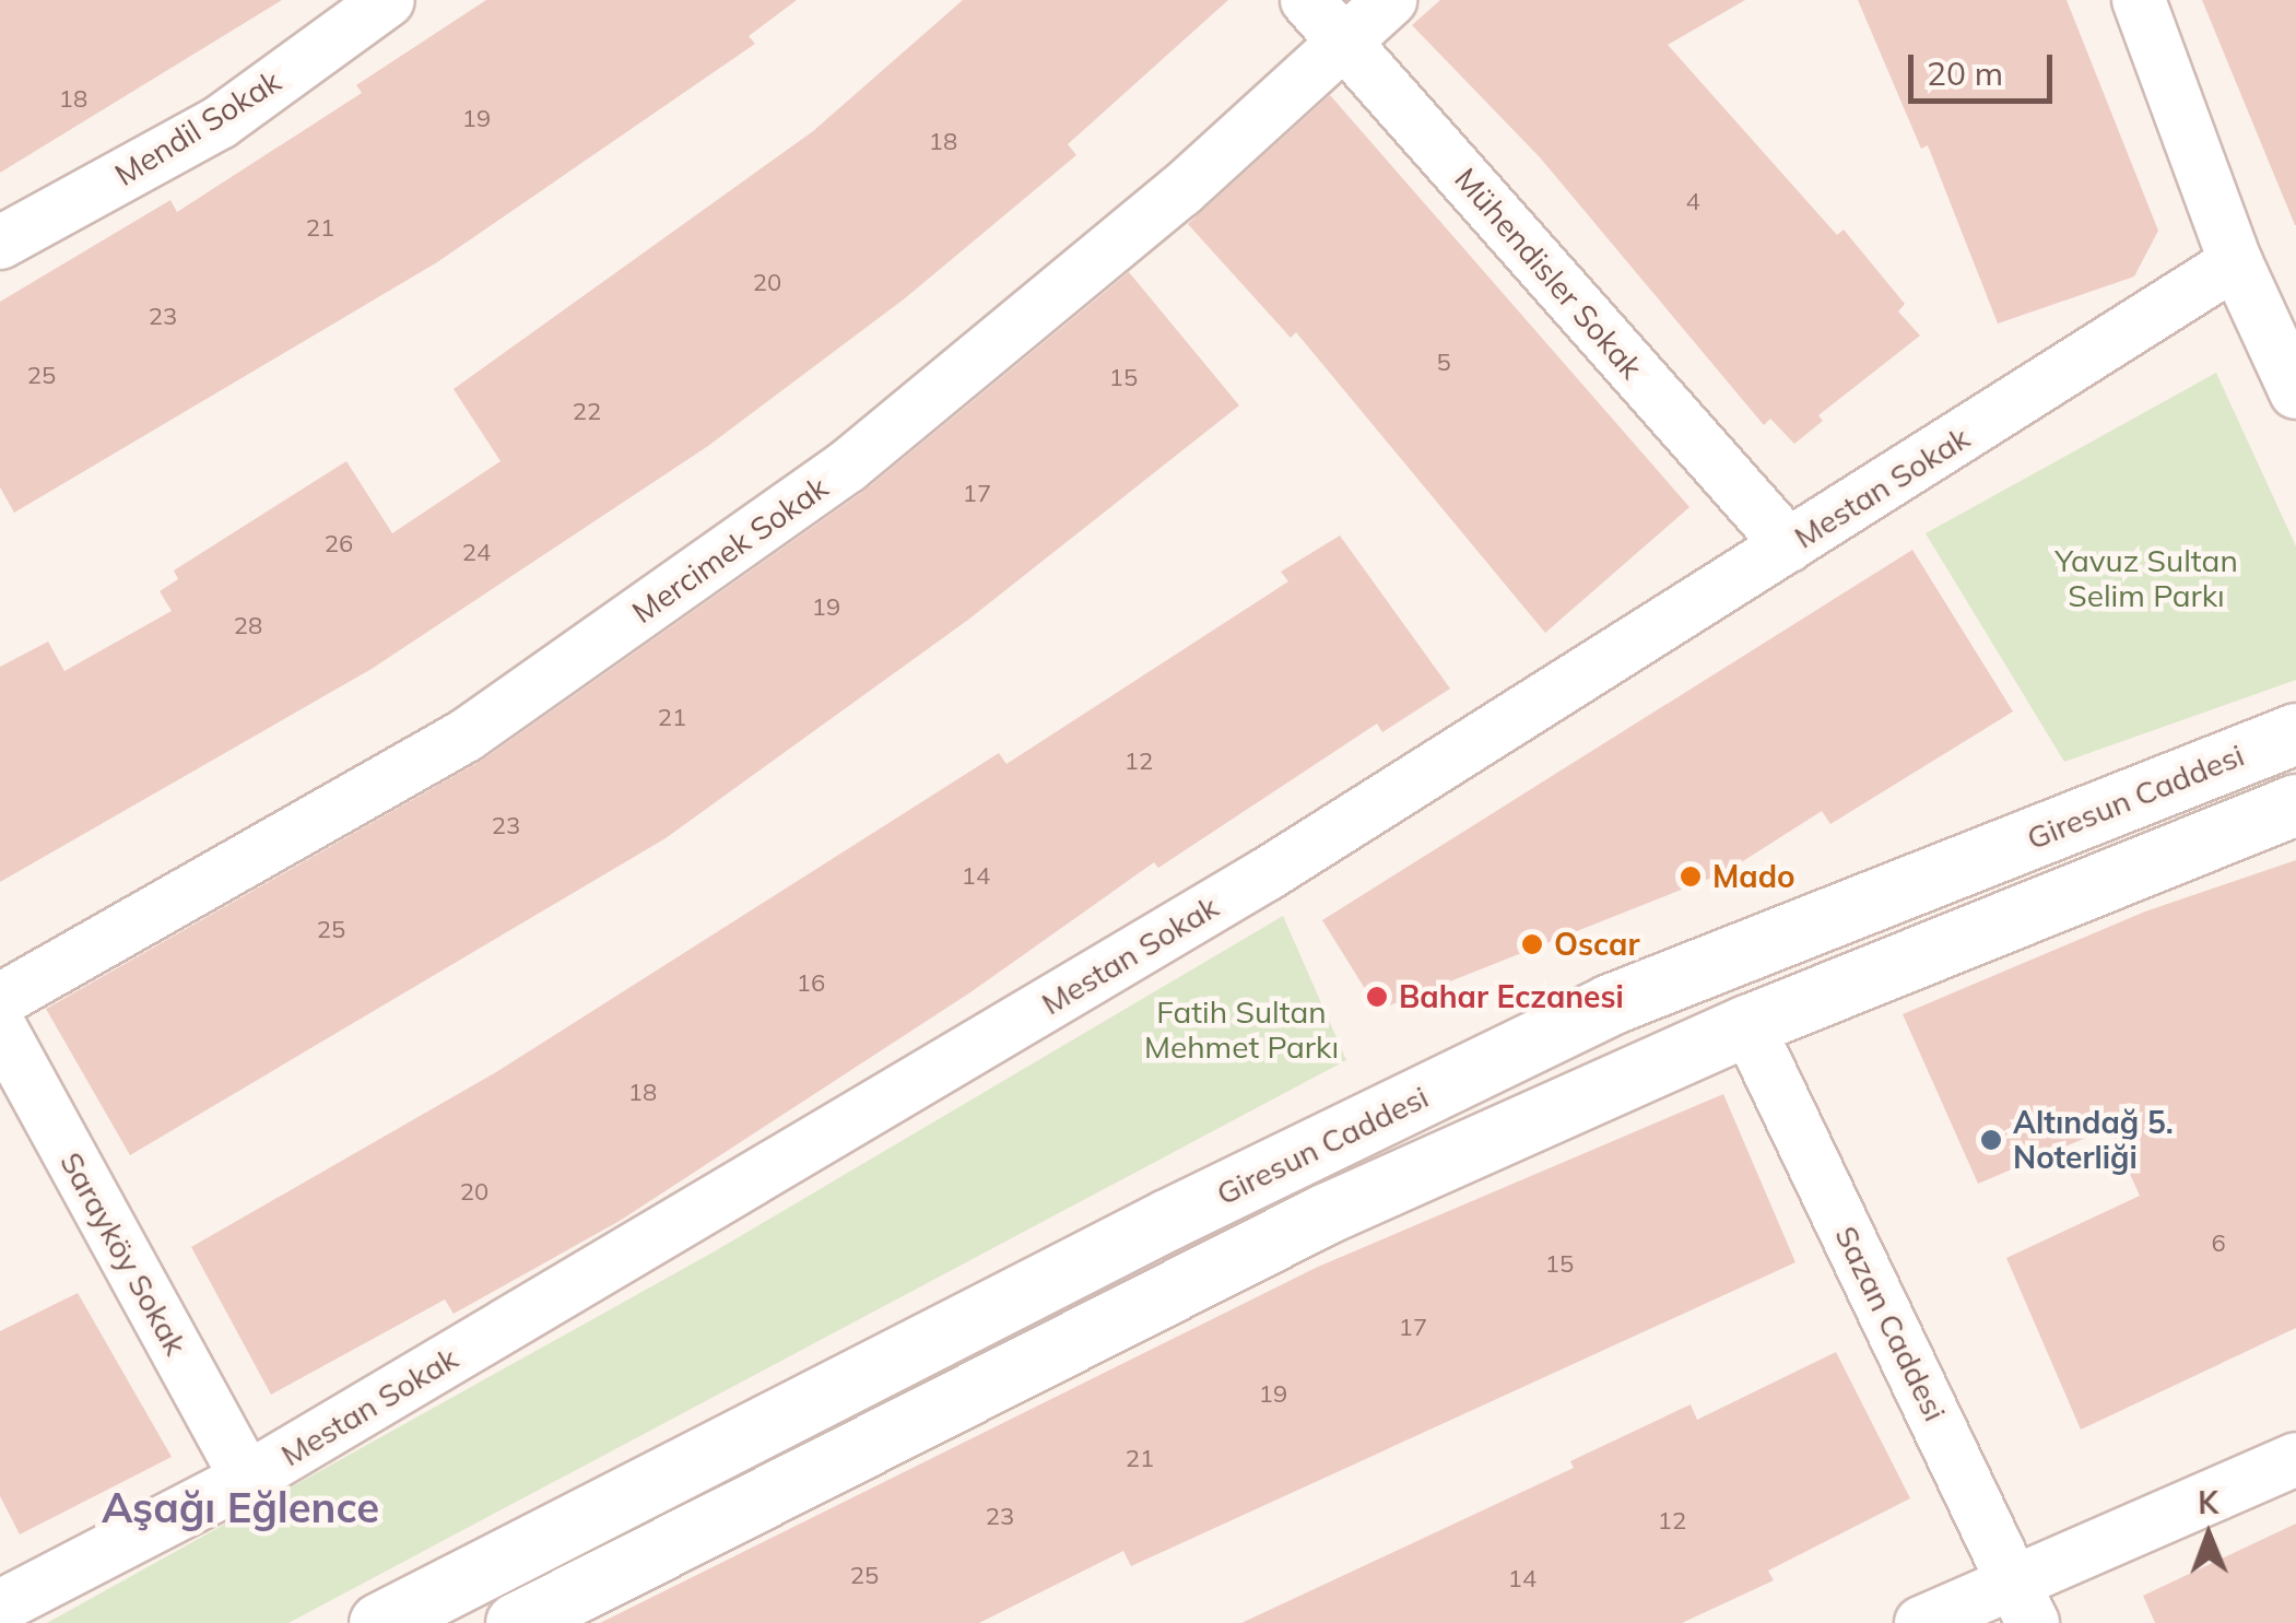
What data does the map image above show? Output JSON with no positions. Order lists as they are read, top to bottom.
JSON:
{
  "streets": {
    "main road": ["Giresun Caddesi"],
    "street": [
      "Mendil Sokak",
      "Mühendisler Sokak",
      "Mestan Sokak",
      "Mercimek Sokak",
      "Sarayköy Sokak",
      "Sazan Caddesi"
    ]
  },
  "crossings": [
    ["Mühendisler Sokak", "Mestan Sokak"],
    ["Mühendisler Sokak", "Mercimek Sokak"],
    ["Mestan Sokak", "Sarayköy Sokak"],
    ["Giresun Caddesi", "Sazan Caddesi"]
  ],
  "districts": ["Aşağı Eğlence"],
  "parks": ["Yavuz Sultan Selim Parkı", "Fatih Sultan Mehmet Parkı"],
  "places": [
    "Mado",
    "Oscar",
    "Bahar Eczanesi",
    "Altındağ 5. Noterliği"
  ],
  "house_numbers": [
    "18",
    "19",
    "18",
    "4",
    "21",
    "20",
    "23",
    "5",
    "25",
    "15",
    "22",
    "17",
    "26",
    "24",
    "19",
    "28",
    "21",
    "12",
    "23",
    "14",
    "25",
    "16",
    "18",
    "20",
    "6",
    "15",
    "17",
    "19",
    "21",
    "23",
    "12",
    "25",
    "14"
  ],
  "scale_bar": "20 m",
  "north": "top"
}
